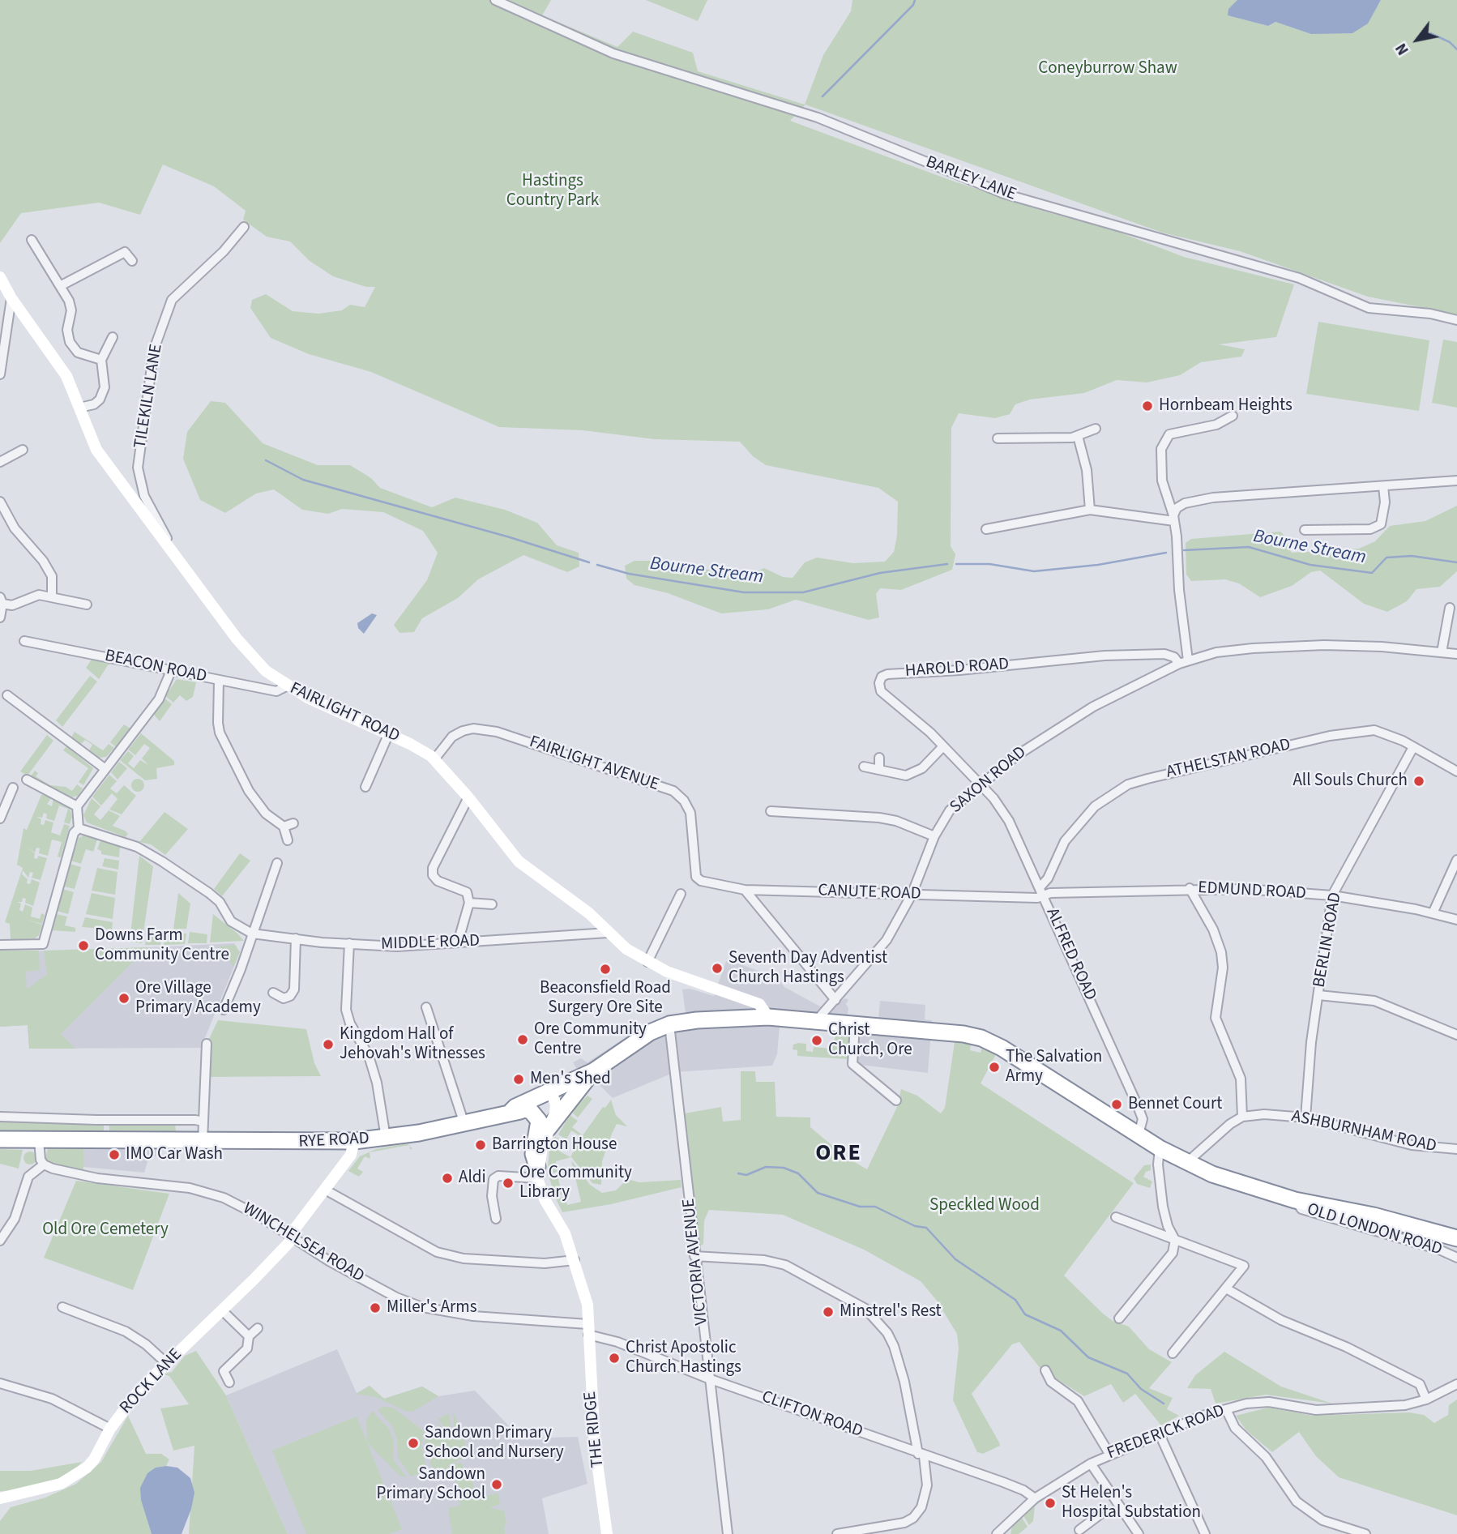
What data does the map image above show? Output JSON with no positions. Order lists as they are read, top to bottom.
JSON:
{
  "streets": {
    "highway": ["RYE ROAD", "OLD LONDON ROAD"],
    "street": [
      "BARLEY LANE",
      "TILEKILN LANE",
      "BEACON ROAD",
      "HAROLD ROAD",
      "FAIRLIGHT ROAD",
      "ATHELSTAN ROAD",
      "FAIRLIGHT AVENUE",
      "SAXON ROAD",
      "EDMUND ROAD",
      "CANUTE ROAD",
      "BERLIN ROAD",
      "MIDDLE ROAD",
      "ALFRED ROAD",
      "ASHBURNHAM ROAD",
      "WINCHELSEA ROAD",
      "VICTORIA AVENUE",
      "ROCK LANE",
      "CLIFTON ROAD",
      "THE RIDGE",
      "FREDERICK ROAD"
    ]
  },
  "crossings": [
    ["TILEKILN LANE", "FAIRLIGHT ROAD"],
    ["BEACON ROAD", "FAIRLIGHT ROAD"],
    ["HAROLD ROAD", "SAXON ROAD"],
    ["HAROLD ROAD", "ALFRED ROAD"],
    ["FAIRLIGHT ROAD", "FAIRLIGHT AVENUE"],
    ["FAIRLIGHT ROAD", "MIDDLE ROAD"],
    ["FAIRLIGHT ROAD", "OLD LONDON ROAD"],
    ["ATHELSTAN ROAD", "EDMUND ROAD"],
    ["ATHELSTAN ROAD", "CANUTE ROAD"],
    ["ATHELSTAN ROAD", "BERLIN ROAD"],
    ["ATHELSTAN ROAD", "ALFRED ROAD"],
    ["FAIRLIGHT AVENUE", "CANUTE ROAD"],
    ["SAXON ROAD", "CANUTE ROAD"],
    ["SAXON ROAD", "ALFRED ROAD"],
    ["SAXON ROAD", "OLD LONDON ROAD"],
    ["EDMUND ROAD", "CANUTE ROAD"],
    ["EDMUND ROAD", "BERLIN ROAD"],
    ["EDMUND ROAD", "ALFRED ROAD"],
    ["CANUTE ROAD", "ALFRED ROAD"],
    ["BERLIN ROAD", "ASHBURNHAM ROAD"],
    ["ALFRED ROAD", "OLD LONDON ROAD"],
    ["RYE ROAD", "OLD LONDON ROAD"],
    ["RYE ROAD", "ROCK LANE"],
    ["OLD LONDON ROAD", "VICTORIA AVENUE"],
    ["WINCHELSEA ROAD", "ROCK LANE"],
    ["WINCHELSEA ROAD", "CLIFTON ROAD"],
    ["WINCHELSEA ROAD", "THE RIDGE"],
    ["VICTORIA AVENUE", "CLIFTON ROAD"],
    ["CLIFTON ROAD", "THE RIDGE"],
    ["CLIFTON ROAD", "FREDERICK ROAD"]
  ],
  "districts": ["ORE"],
  "water": ["Bourne Stream"],
  "parks": [
    "Coneyburrow Shaw",
    "Hastings Country Park",
    "Speckled Wood",
    "Old Ore Cemetery"
  ],
  "places": [
    "Hornbeam Heights",
    "All Souls Church",
    "Downs Farm Community Centre",
    "Seventh Day Adventist Church Hastings",
    "Beaconsfield Road Surgery Ore Site",
    "Ore Village Primary Academy",
    "Ore Community Centre",
    "Christ Church, Ore",
    "Kingdom Hall of Jehovah's Witnesses",
    "The Salvation Army",
    "Men's Shed",
    "Bennet Court",
    "Barrington House",
    "IMO Car Wash",
    "Aldi",
    "Ore Community Library",
    "Miller's Arms",
    "Minstrel's Rest",
    "Christ Apostolic Church Hastings",
    "Sandown Primary School and Nursery",
    "Sandown Primary School",
    "St Helen's Hospital Substation"
  ],
  "north": "bottom left"
}
